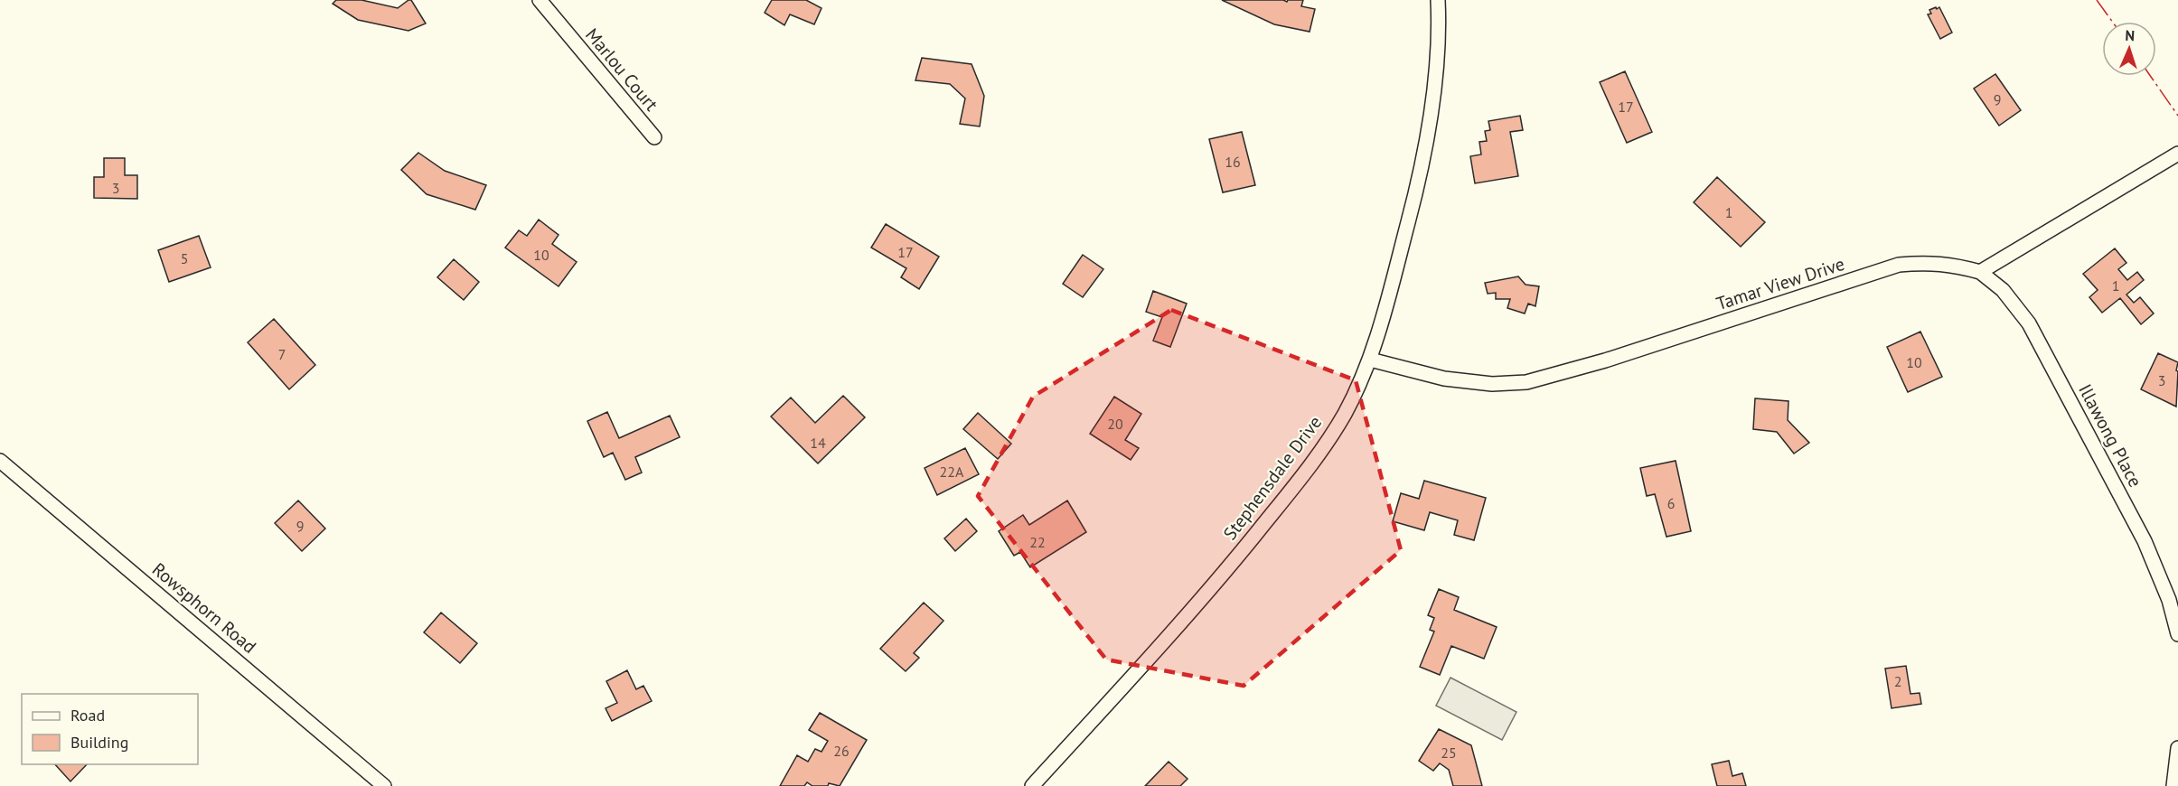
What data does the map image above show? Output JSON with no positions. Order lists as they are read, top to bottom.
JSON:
{
  "streets": {
    "street": [
      "Marlou Court",
      "Tamar View Drive",
      "Illawong Place",
      "Stephensdale Drive",
      "Rowsphorn Road"
    ]
  },
  "crossings": [
    ["Tamar View Drive", "Illawong Place"],
    ["Tamar View Drive", "Stephensdale Drive"]
  ],
  "house_numbers": [
    "9",
    "17",
    "16",
    "3",
    "1",
    "17",
    "10",
    "5",
    "1",
    "7",
    "10",
    "3",
    "20",
    "14",
    "22A",
    "6",
    "9",
    "22",
    "2",
    "26",
    "25"
  ],
  "legend": ["Road", "Building"],
  "north": "top"
}
